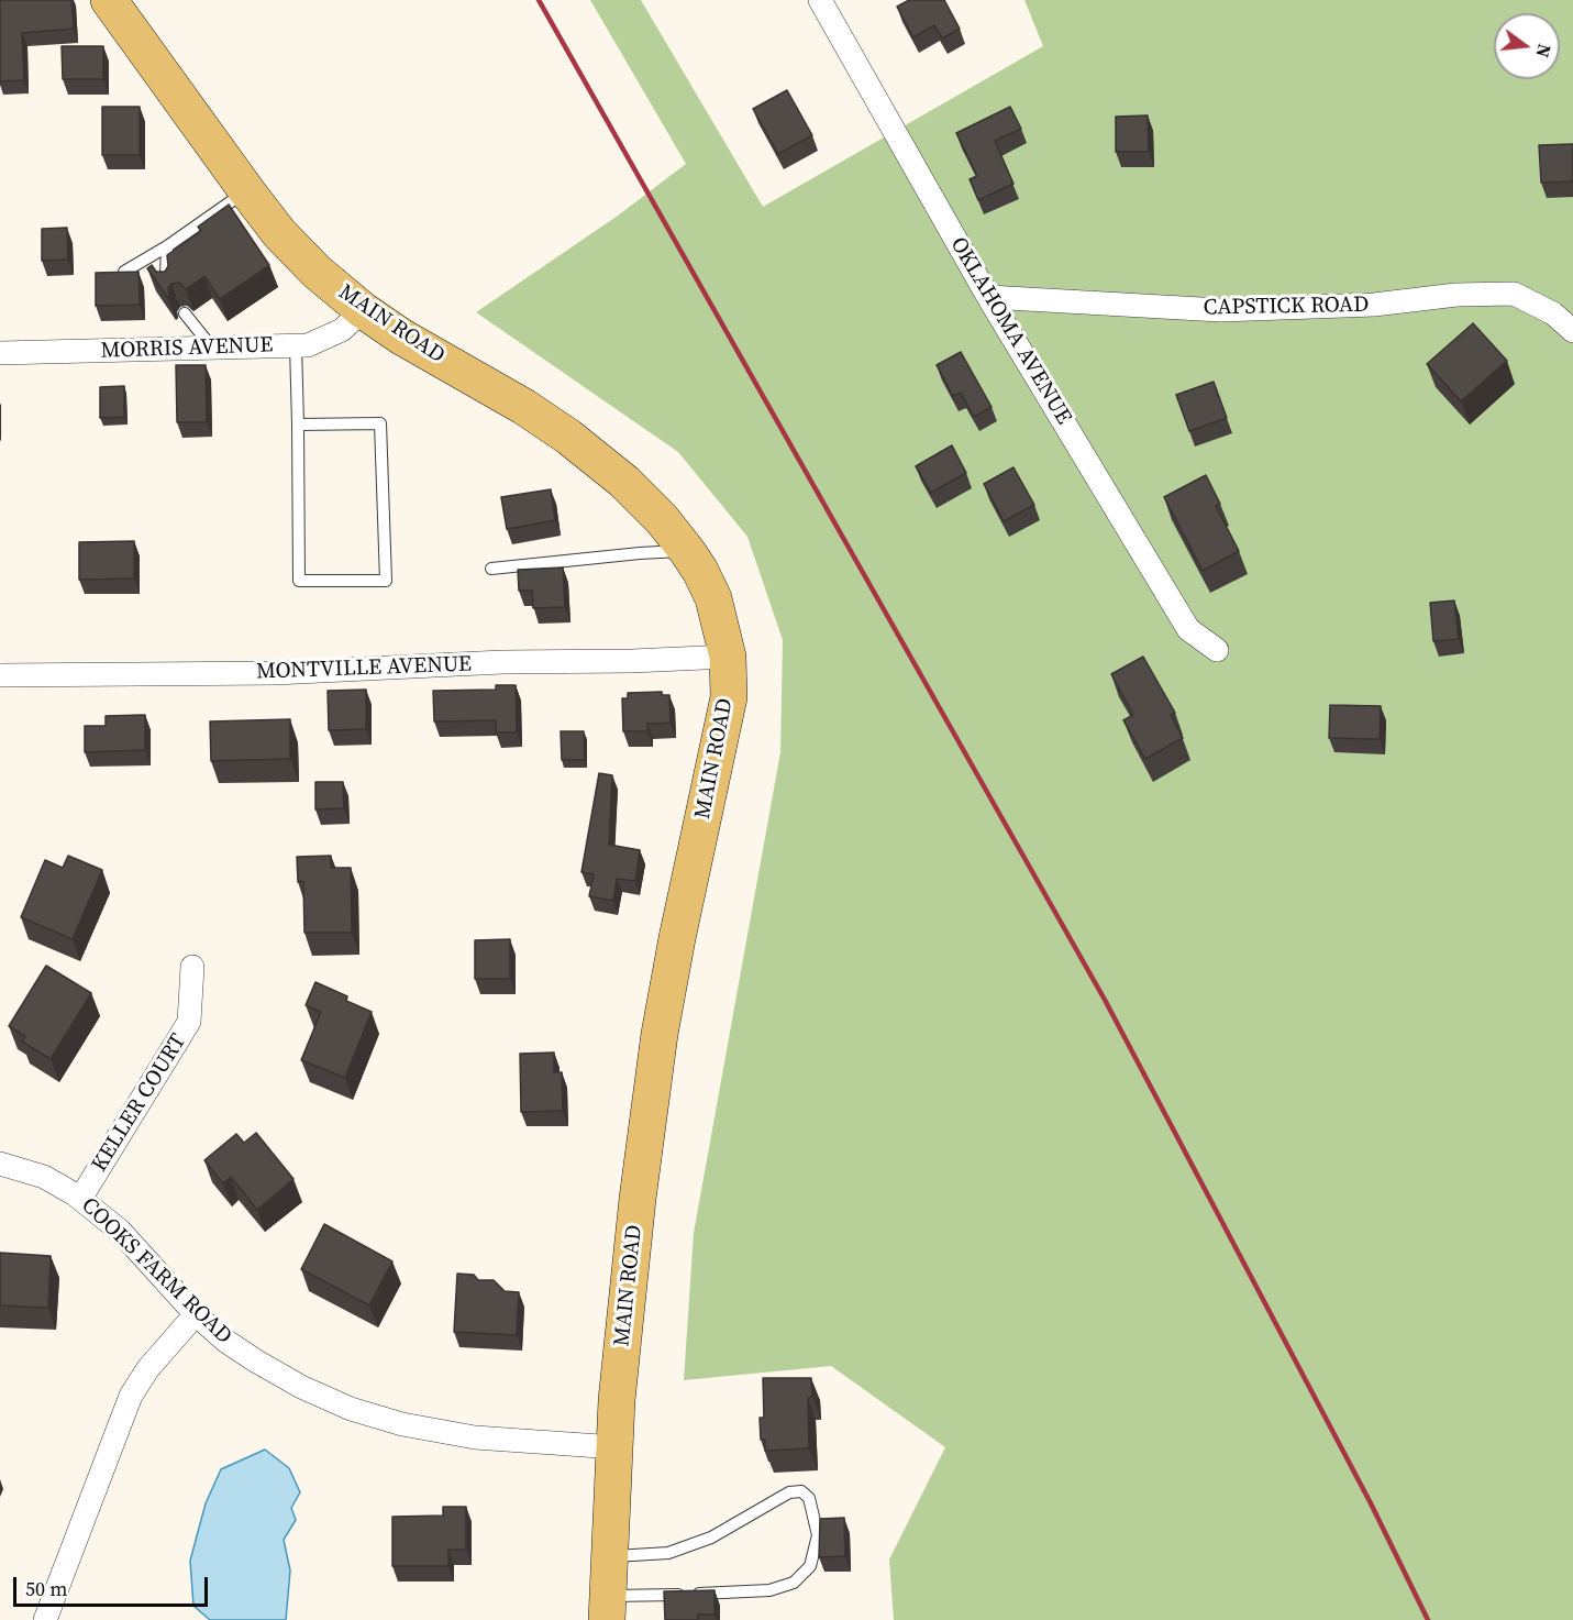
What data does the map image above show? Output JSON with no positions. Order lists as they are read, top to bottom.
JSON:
{
  "streets": {
    "main road": ["MAIN ROAD"],
    "street": [
      "CAPSTICK ROAD",
      "OKLAHOMA AVENUE",
      "MORRIS AVENUE",
      "MONTVILLE AVENUE",
      "KELLER COURT",
      "COOKS FARM ROAD"
    ]
  },
  "crossings": [
    ["CAPSTICK ROAD", "OKLAHOMA AVENUE"],
    ["MAIN ROAD", "MORRIS AVENUE"],
    ["MAIN ROAD", "MONTVILLE AVENUE"],
    ["MAIN ROAD", "COOKS FARM ROAD"],
    ["KELLER COURT", "COOKS FARM ROAD"]
  ],
  "scale_bar": "50 m",
  "north": "right"
}
